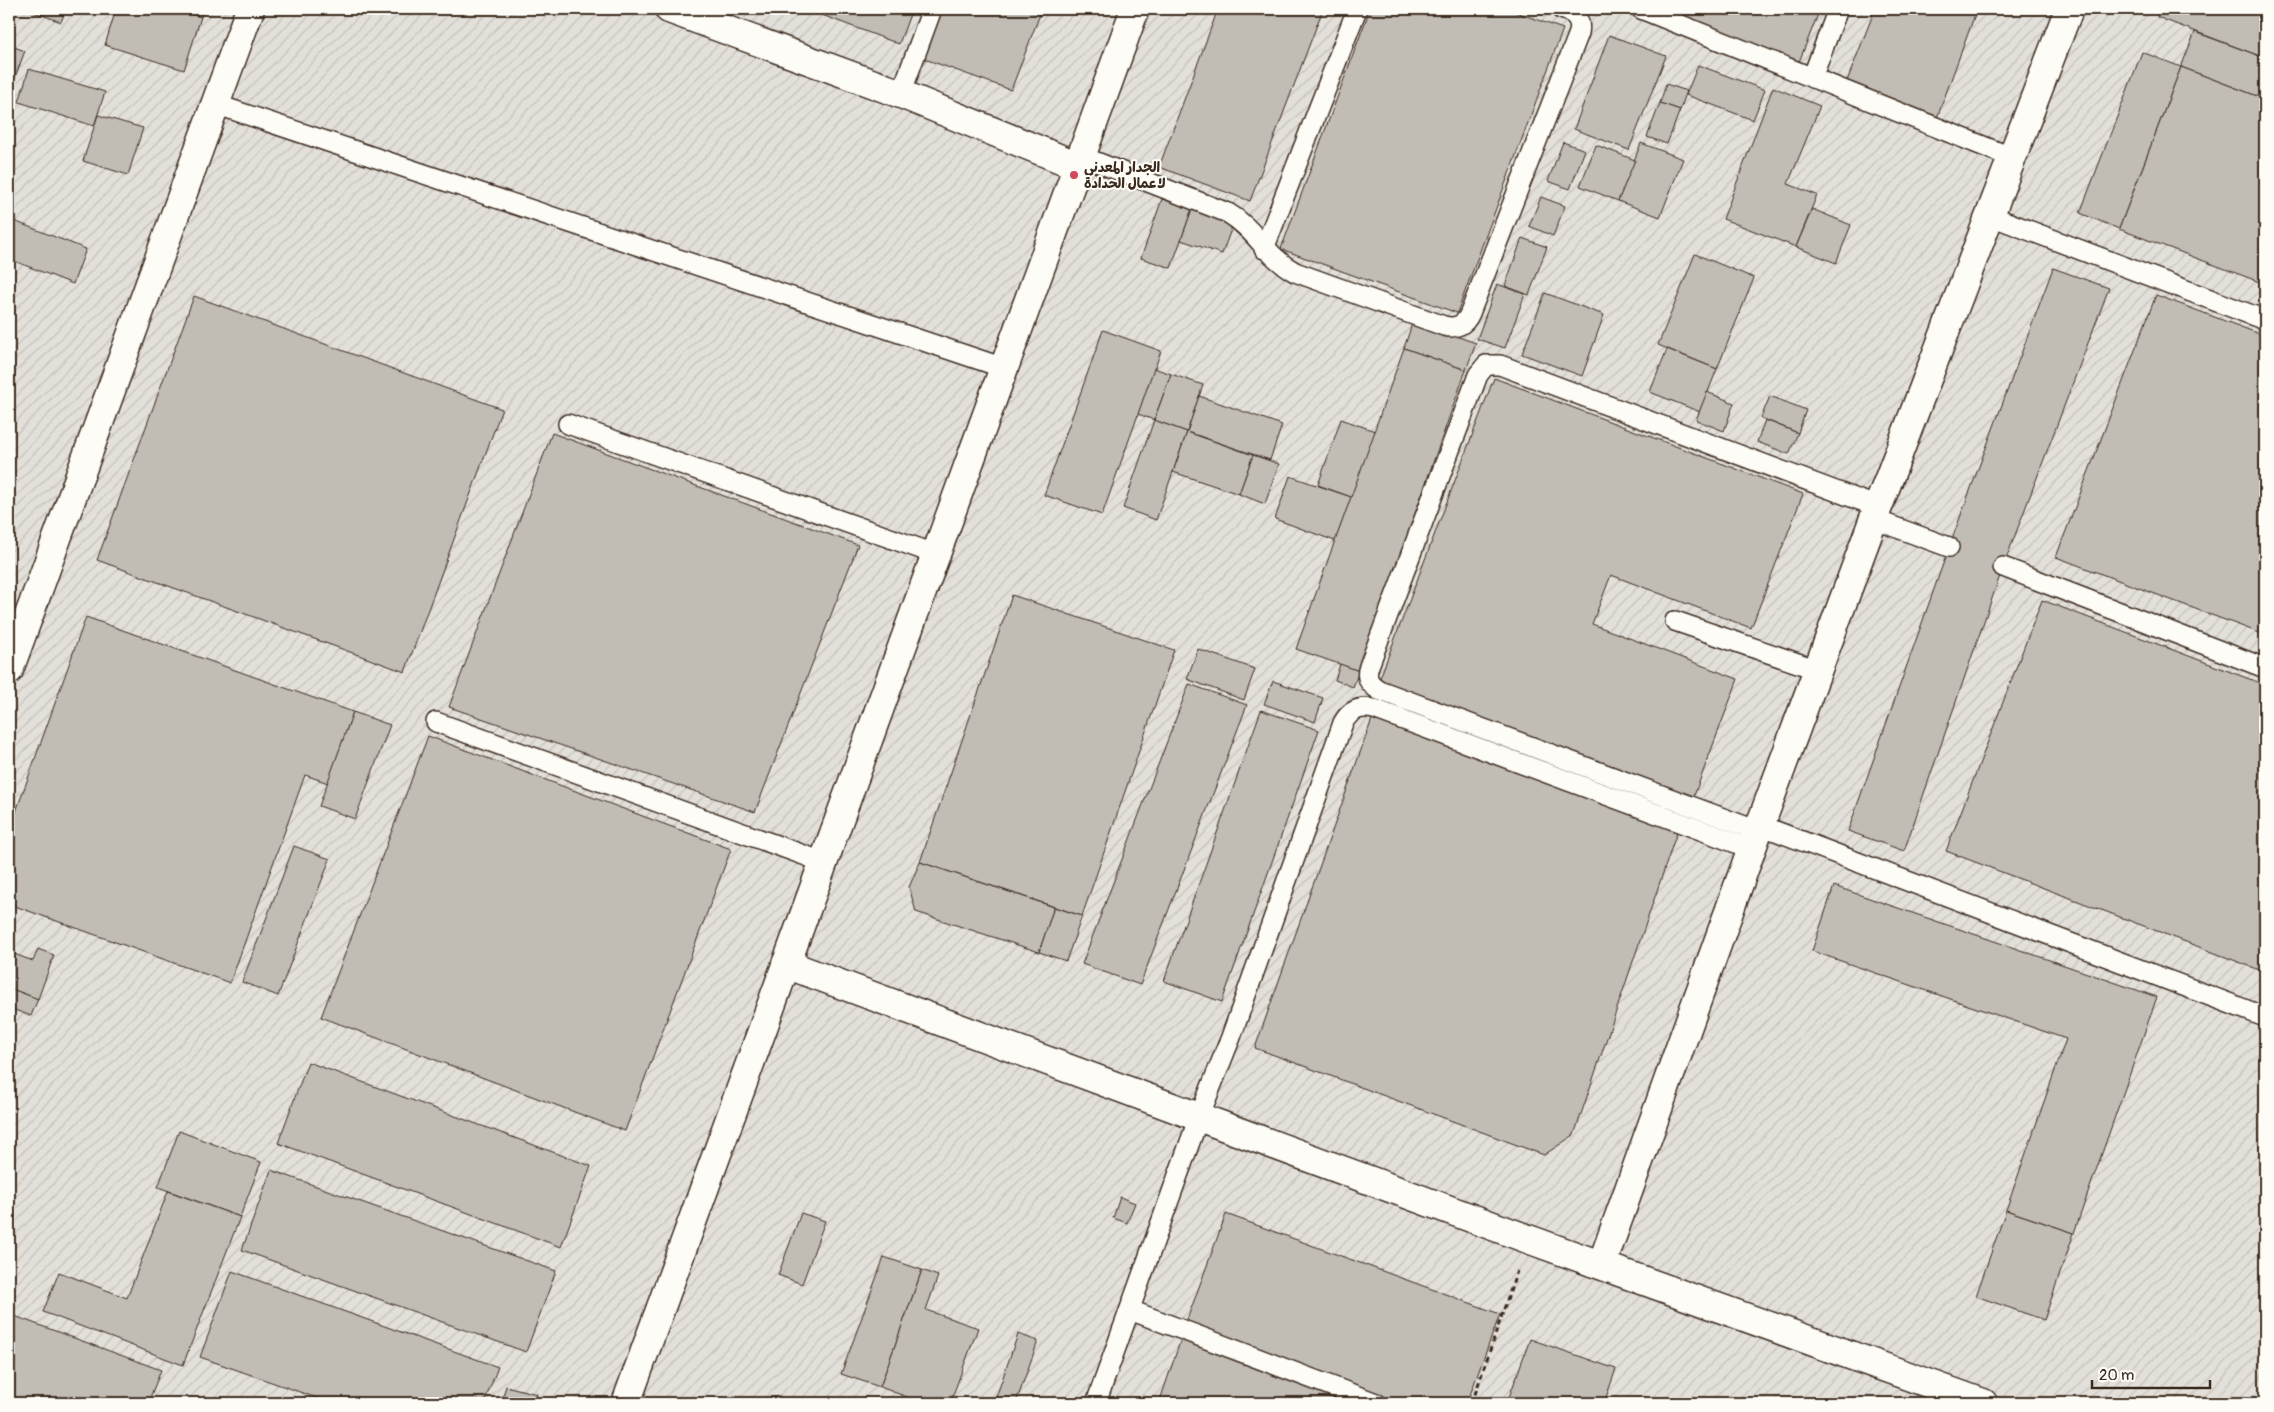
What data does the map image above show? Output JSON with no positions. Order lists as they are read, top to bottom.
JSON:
{
  "places": ["الجدار المعدني لاعمال الحدادة"],
  "scale_bar": "20 m"
}
